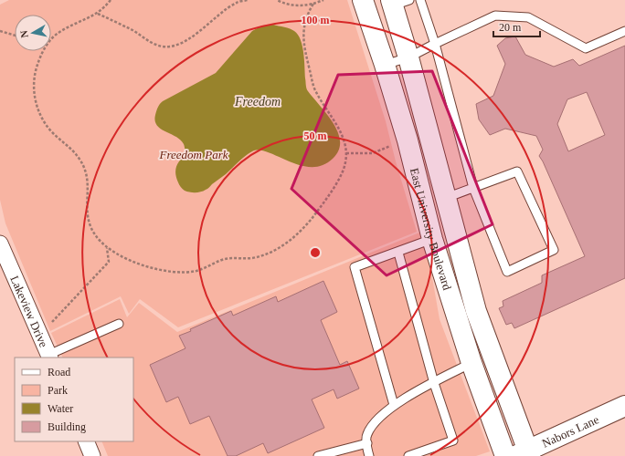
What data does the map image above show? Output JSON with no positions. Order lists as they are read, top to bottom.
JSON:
{
  "streets": {
    "main road": ["East University Boulevard", "Nabors Lane"],
    "street": ["Lakeview Drive"]
  },
  "crossings": [
    ["East University Boulevard", "Nabors Lane"]
  ],
  "water": ["Freedom"],
  "parks": ["Freedom Park"],
  "legend": [
    "Road",
    "Park",
    "Water",
    "Building"
  ],
  "scale_bar": "20 m",
  "north": "left",
  "rings": ["100 m", "50 m"]
}
